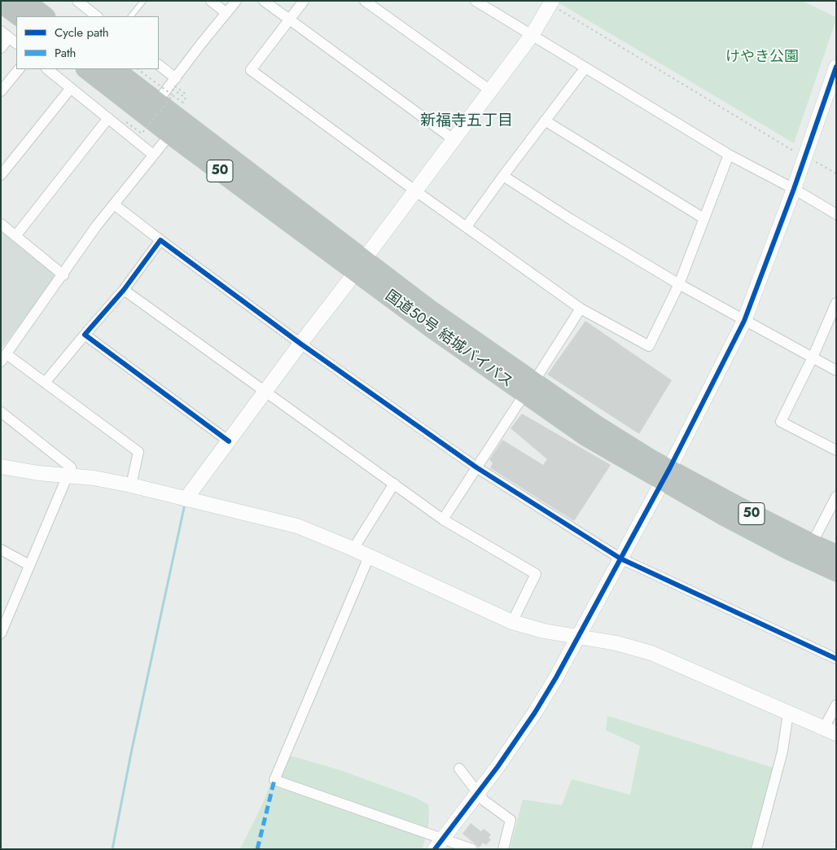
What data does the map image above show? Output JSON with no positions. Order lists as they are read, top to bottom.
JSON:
{
  "streets": {
    "highway": ["50", "国道50号 結城バイパス"]
  },
  "districts": ["新福寺五丁目"],
  "parks": ["けやき公園"],
  "legend": ["Cycle path", "Path"]
}
